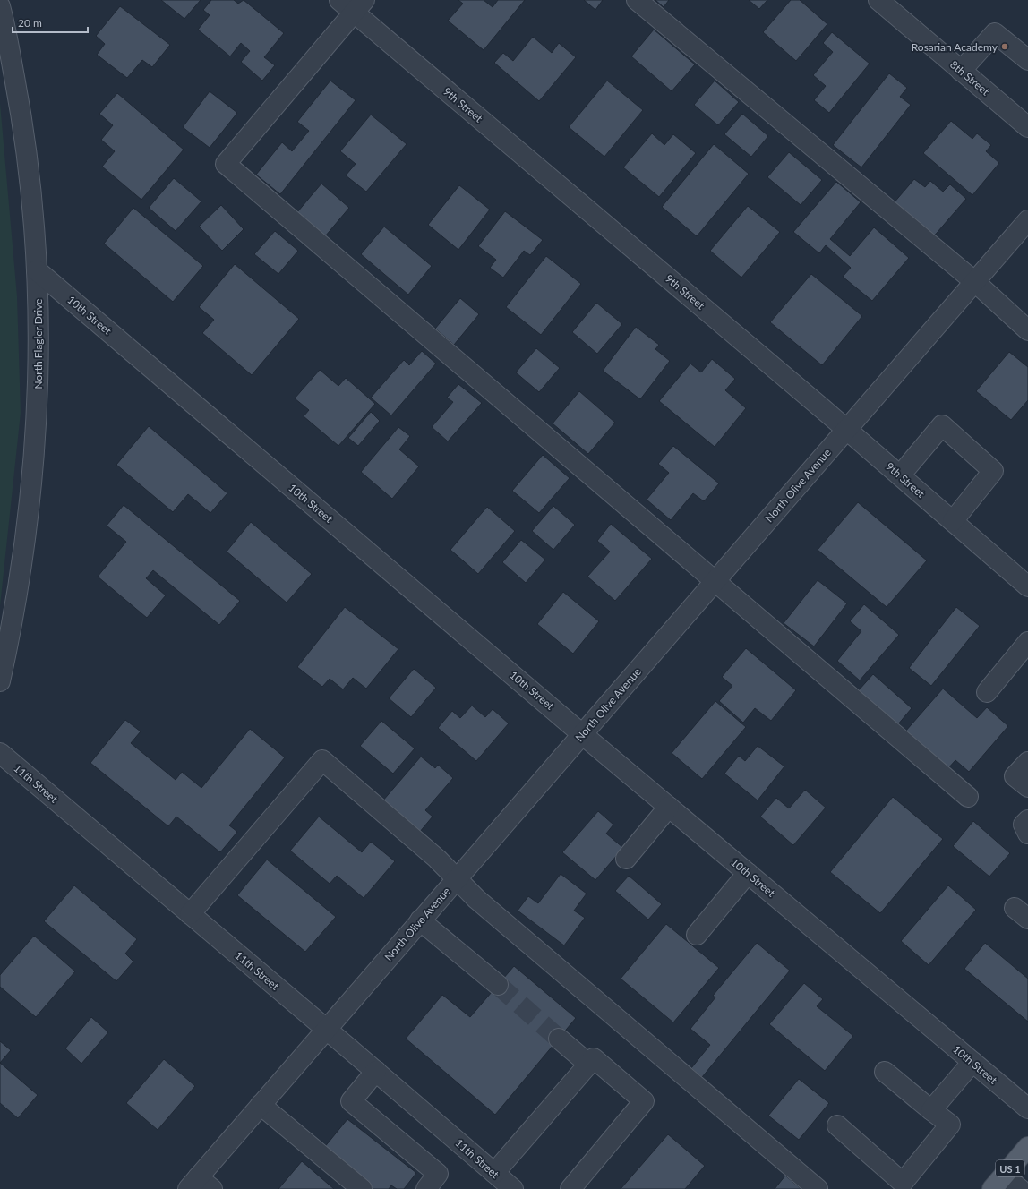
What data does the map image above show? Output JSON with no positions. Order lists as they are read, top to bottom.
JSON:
{
  "streets": {
    "main road": ["US 1"],
    "street": [
      "8th Street",
      "9th Street",
      "10th Street",
      "North Flagler Drive",
      "North Olive Avenue",
      "11th Street"
    ]
  },
  "crossings": [
    ["9th Street", "North Olive Avenue"],
    ["10th Street", "North Flagler Drive"],
    ["10th Street", "North Olive Avenue"],
    ["North Olive Avenue", "11th Street"]
  ],
  "places": ["Rosarian Academy"],
  "scale_bar": "20 m"
}
